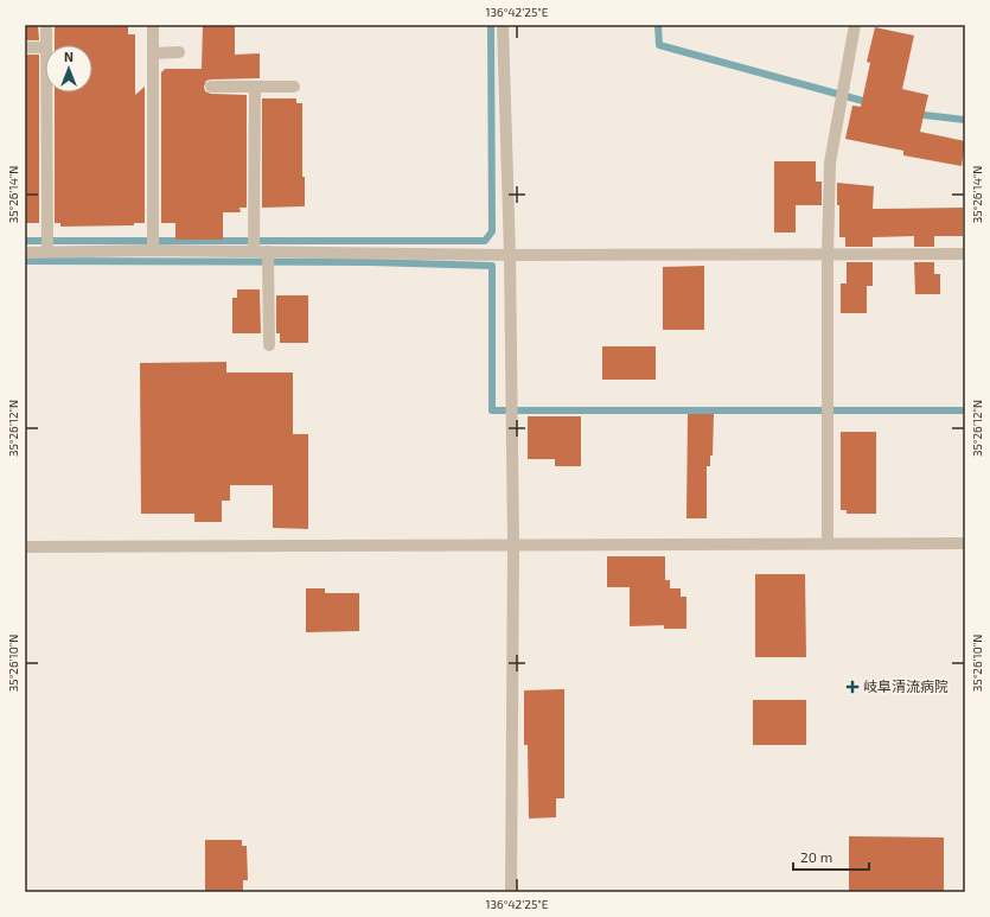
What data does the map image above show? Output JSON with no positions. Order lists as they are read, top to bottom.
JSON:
{
  "places": {
    "health": ["岐阜清流病院"]
  },
  "scale_bar": "20 m",
  "north": "top",
  "coordinates": [
    "136°42'25\"E",
    "35°26'14\"N",
    "35°26'12\"N",
    "35°26'10\"N"
  ]
}
